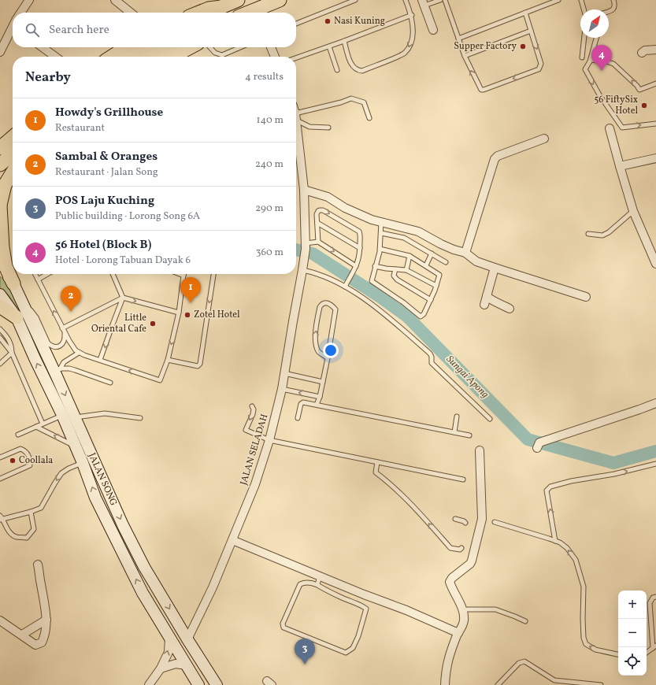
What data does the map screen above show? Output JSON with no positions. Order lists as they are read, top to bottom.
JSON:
{
  "streets": {
    "main road": ["JALAN SONG"],
    "street": ["JALAN SELADAH"]
  },
  "crossings": [
    ["JALAN SELADAH", "JALAN SONG"]
  ],
  "water": ["Sungai Apong"],
  "places": [
    "Nasi Kuning",
    "Supper Factory",
    "56 FiftySix Hotel",
    "Zotel Hotel",
    "Little Oriental Cafe",
    "Coollala"
  ],
  "north": "top right",
  "page": {
    "search": "Search here",
    "pins": [
      "4",
      "1",
      "2",
      "3"
    ],
    "heading": ["Nearby", "4 results"],
    "list": [
      {
        "mark": "1",
        "name": "Howdy's Grillhouse",
        "note": "Restaurant",
        "value": "140 m"
      },
      {
        "mark": "2",
        "name": "Sambal & Oranges",
        "note": "Restaurant · Jalan Song",
        "value": "240 m"
      },
      {
        "mark": "3",
        "name": "POS Laju Kuching",
        "note": "Public building · Lorong Song 6A",
        "value": "290 m"
      },
      {
        "mark": "4",
        "name": "56 Hotel (Block B)",
        "note": "Hotel · Lorong Tabuan Dayak 6",
        "value": "360 m"
      }
    ],
    "map_buttons": ["+", "−"]
  }
}
